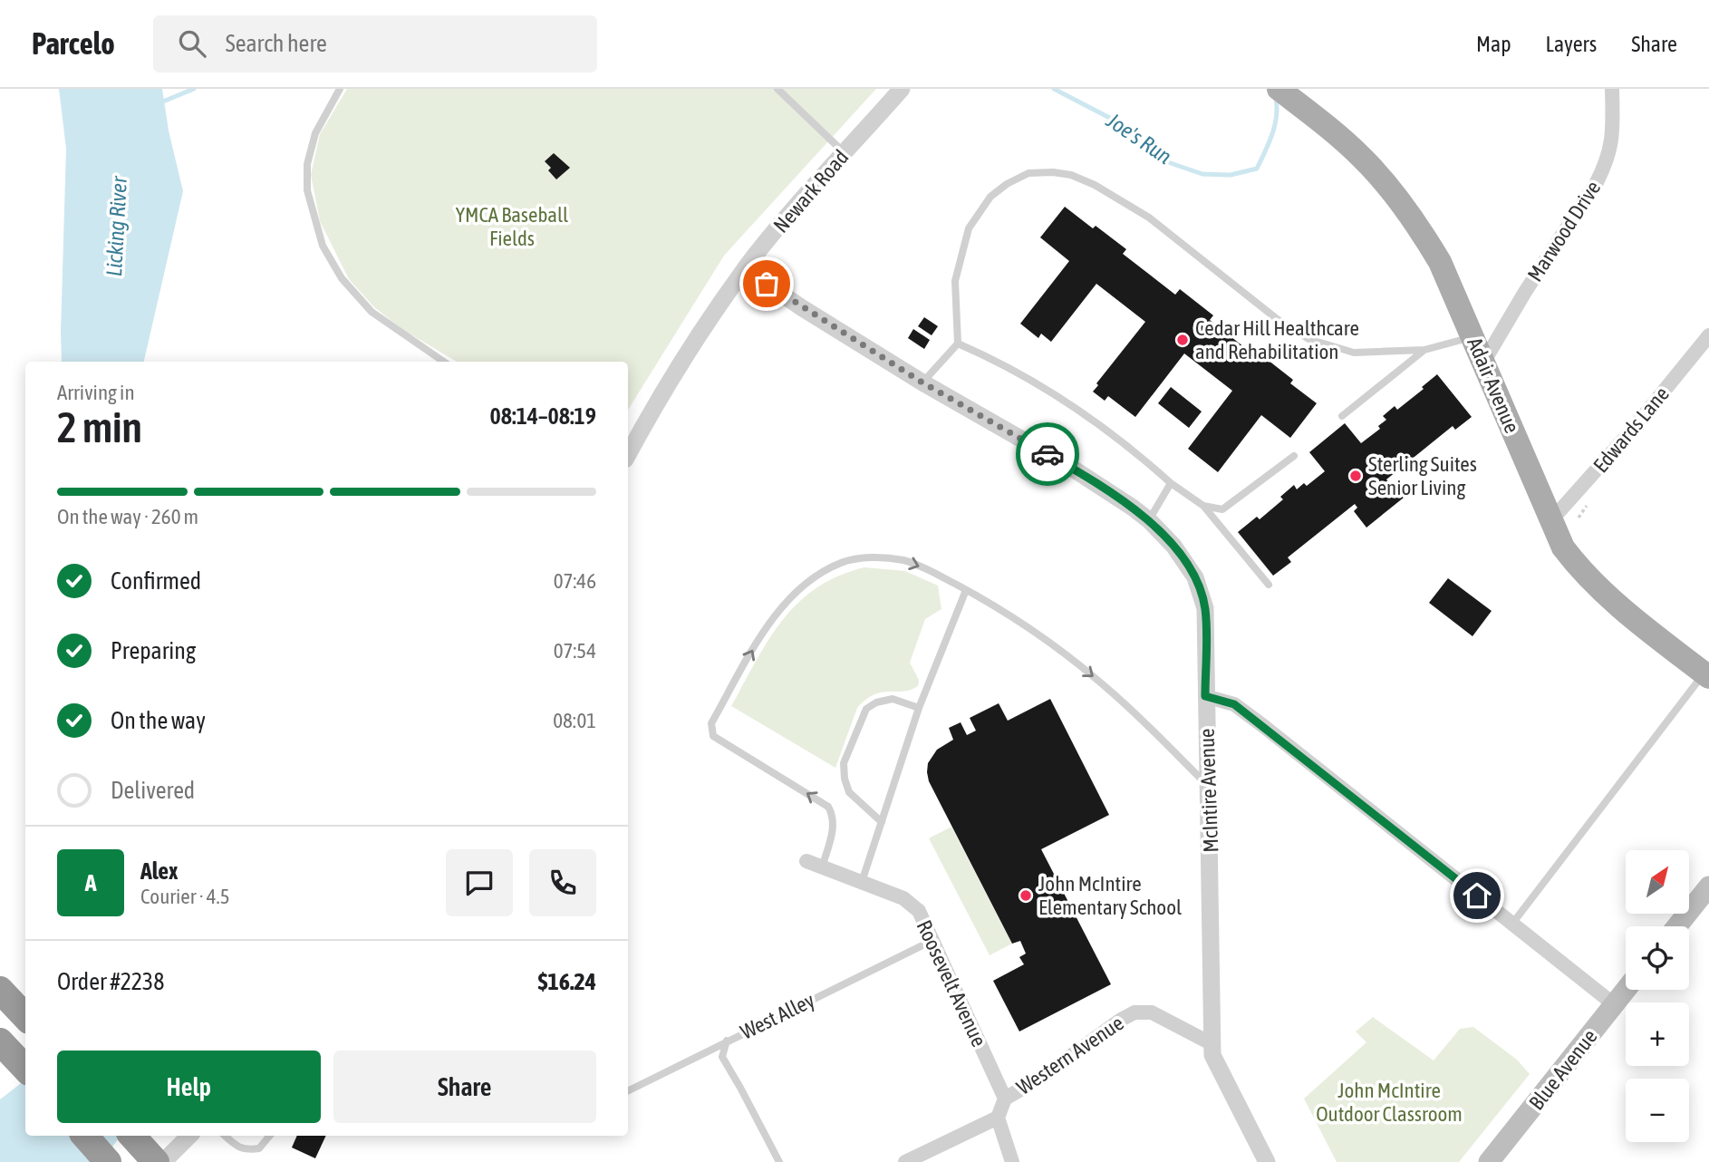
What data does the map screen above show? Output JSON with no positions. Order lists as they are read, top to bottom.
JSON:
{
  "streets": {
    "main road": ["Adair Avenue", "Blue Avenue"],
    "street": [
      "Newark Road",
      "Marwood Drive",
      "Edwards Lane",
      "McIntire Avenue",
      "Roosevelt Avenue",
      "Western Avenue"
    ],
    "lane": ["West Alley"]
  },
  "crossings": [
    ["Newark Road", "McIntire Avenue"],
    ["Marwood Drive", "Adair Avenue"],
    ["Adair Avenue", "Edwards Lane"],
    ["McIntire Avenue", "Western Avenue"],
    ["Roosevelt Avenue", "West Alley"],
    ["Roosevelt Avenue", "Western Avenue"]
  ],
  "water": ["Joe's Run", "Licking River"],
  "parks": ["YMCA Baseball Fields", "John McIntire Outdoor Classroom"],
  "places": ["Cedar Hill Healthcare and Rehabilitation", "Sterling Suites Senior Living", "John McIntire Elementary School"],
  "north": "top right",
  "page": {
    "header": "Parcelo",
    "search": "Search here",
    "nav": ["Map", "Layers", "Share"],
    "heading": ["2 min", "Arriving in", "08:14–08:19"],
    "panel": [
      "Alex",
      "Courier · 4.5",
      "Order #2238",
      "$16.24"
    ],
    "bar": "On the way · 260 m",
    "list": [
      ["Confirmed", "07:46"],
      ["Preparing", "07:54"],
      ["On the way", "08:01"],
      "Delivered"
    ],
    "round": "A",
    "map_buttons": ["+", "−"],
    "buttons": ["Help", "Share"]
  }
}
